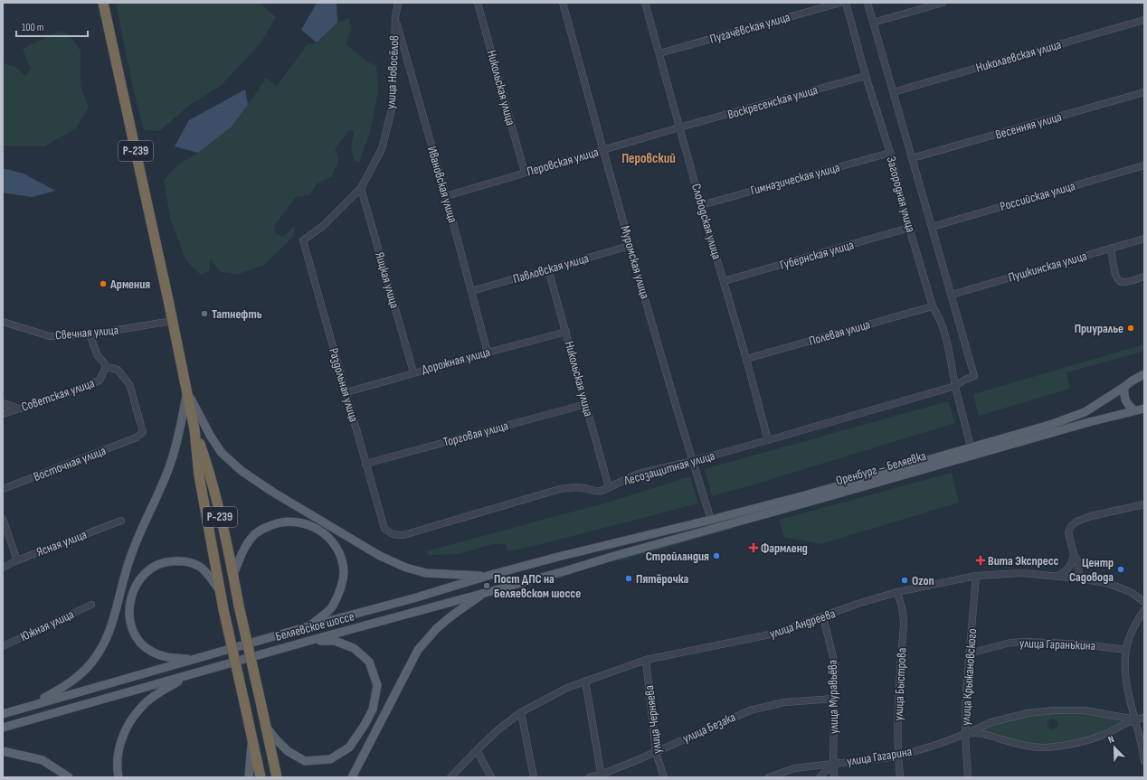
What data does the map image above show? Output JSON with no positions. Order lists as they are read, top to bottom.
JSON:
{
  "streets": {
    "highway": ["Р-239"],
    "main road": ["Оренбург – Беляевка", "Беляевское шоссе"],
    "street": [
      "Пугачёвская улица",
      "Николаевская улица",
      "улица Новосёлов",
      "Никольская улица",
      "Воскресенская улица",
      "Весенняя улица",
      "Перовская улица",
      "Гимназическая улица",
      "Ивановская улица",
      "Загородная улица",
      "Российская улица",
      "Слободская улица",
      "Губернская улица",
      "Муромская улица",
      "Пушкинская улица",
      "Павловская улица",
      "Яицкая улица",
      "Свечная улица",
      "Полевая улица",
      "Дорожная улица",
      "Раздольная улица",
      "Советская улица",
      "Торговая улица",
      "Восточная улица",
      "Лесозащитная улица",
      "Ясная улица",
      "улица Андреева",
      "Южная улица",
      "улица Гаранькина",
      "улица Крыжановского",
      "улица Быстрова",
      "улица Муравьёва",
      "улица Черняева",
      "улица Безака",
      "улица Гагарина"
    ]
  },
  "crossings": [
    ["Пугачёвская улица", "Слободская улица"],
    ["улица Новосёлов", "Ивановская улица"],
    ["улица Новосёлов", "Яицкая улица"],
    ["улица Новосёлов", "Раздольная улица"],
    ["Никольская улица", "Перовская улица"],
    ["Никольская улица", "Павловская улица"],
    ["Никольская улица", "Дорожная улица"],
    ["Никольская улица", "Торговая улица"],
    ["Никольская улица", "Лесозащитная улица"],
    ["Воскресенская улица", "Перовская улица"],
    ["Воскресенская улица", "Загородная улица"],
    ["Воскресенская улица", "Слободская улица"],
    ["Р-239", "Свечная улица"],
    ["Перовская улица", "Ивановская улица"],
    ["Перовская улица", "Слободская улица"],
    ["Перовская улица", "Муромская улица"],
    ["Гимназическая улица", "Загородная улица"],
    ["Гимназическая улица", "Слободская улица"],
    ["Ивановская улица", "Павловская улица"],
    ["Ивановская улица", "Дорожная улица"],
    ["Загородная улица", "Губернская улица"],
    ["Загородная улица", "Полевая улица"],
    ["Загородная улица", "Лесозащитная улица"],
    ["Загородная улица", "Оренбург – Беляевка"],
    ["Слободская улица", "Губернская улица"],
    ["Слободская улица", "Полевая улица"],
    ["Слободская улица", "Лесозащитная улица"],
    ["Муромская улица", "Павловская улица"],
    ["Муромская улица", "Лесозащитная улица"],
    ["Муромская улица", "Оренбург – Беляевка"],
    ["Пушкинская улица", "Лесозащитная улица"],
    ["Яицкая улица", "Дорожная улица"],
    ["Дорожная улица", "Раздольная улица"],
    ["Раздольная улица", "Торговая улица"],
    ["Раздольная улица", "Лесозащитная улица"],
    ["Советская улица", "Восточная улица"],
    ["Оренбург – Беляевка", "Беляевское шоссе"],
    ["улица Андреева", "улица Крыжановского"],
    ["улица Андреева", "улица Быстрова"],
    ["улица Андреева", "улица Муравьёва"],
    ["улица Андреева", "улица Черняева"],
    ["улица Гаранькина", "улица Крыжановского"],
    ["улица Крыжановского", "улица Гагарина"],
    ["улица Быстрова", "улица Гагарина"],
    ["улица Муравьёва", "улица Безака"],
    ["улица Муравьёва", "улица Гагарина"],
    ["улица Черняева", "улица Безака"]
  ],
  "districts": ["Перовский"],
  "places": {
    "other": [
      "Армения",
      "Татнефть",
      "Приуралье",
      "Стройландия",
      "Центр Садовода",
      "Пятёрочка",
      "Ozon",
      "Пост ДПС на Беляевском шоссе"
    ],
    "health": ["Фармленд", "Вита Экспресс"]
  },
  "scale_bar": "100 m",
  "north": "top left"
}
